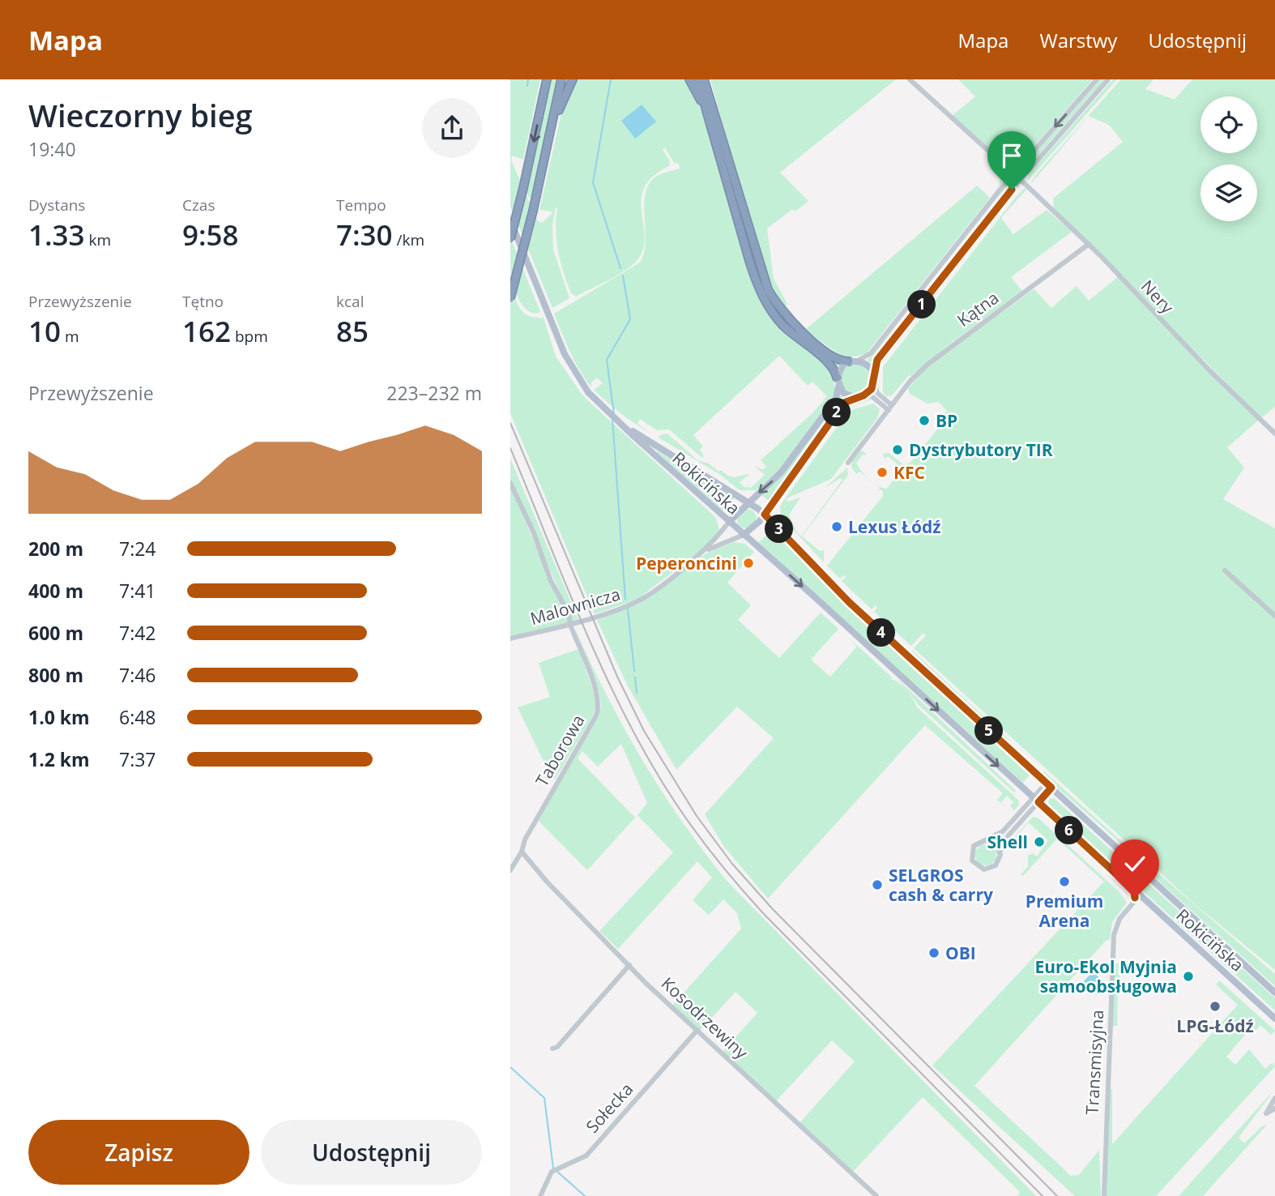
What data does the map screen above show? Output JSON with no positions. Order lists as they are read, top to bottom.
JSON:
{
  "streets": {
    "main road": ["Rokicińska"],
    "street": [
      "Nery",
      "Kątna",
      "Malownicza",
      "Taborowa",
      "Kosodrzewiny",
      "Transmisyjna",
      "Sołecka"
    ]
  },
  "crossings": [
    ["Nery", "Kątna"],
    ["Rokicińska", "Malownicza"],
    ["Malownicza", "Taborowa"],
    ["Taborowa", "Kosodrzewiny"],
    ["Kosodrzewiny", "Sołecka"]
  ],
  "places": [
    "BP",
    "Dystrybutory TIR",
    "KFC",
    "Lexus Łódź",
    "Peperoncini",
    "Shell",
    "Premium Arena",
    "SELGROS cash & carry",
    "OBI",
    "Euro-Ekol Myjnia samoobsługowa",
    "LPG-Łódź"
  ],
  "page": {
    "header": "Mapa",
    "nav": ["Mapa", "Warstwy", "Udostępnij"],
    "heading": ["Wieczorny bieg", "19:40"],
    "stats": [
      ["Dystans", "1.33 km"],
      ["Czas", "9:58"],
      ["Tempo", "7:30 /km"],
      ["Przewyższenie", "10 m"],
      ["Tętno", "162 bpm"],
      ["kcal", "85"]
    ],
    "pins": [
      "1",
      "2",
      "3",
      "4",
      "5",
      "6"
    ],
    "chart": ["Przewyższenie", "223–232 m"],
    "list": [
      {
        "name": "200 m",
        "note": "7:24"
      },
      {
        "name": "400 m",
        "note": "7:41"
      },
      {
        "name": "600 m",
        "note": "7:42"
      },
      {
        "name": "800 m",
        "note": "7:46"
      },
      {
        "name": "1.0 km",
        "note": "6:48"
      },
      {
        "name": "1.2 km",
        "note": "7:37"
      }
    ],
    "buttons": ["Zapisz", "Udostępnij"]
  }
}
